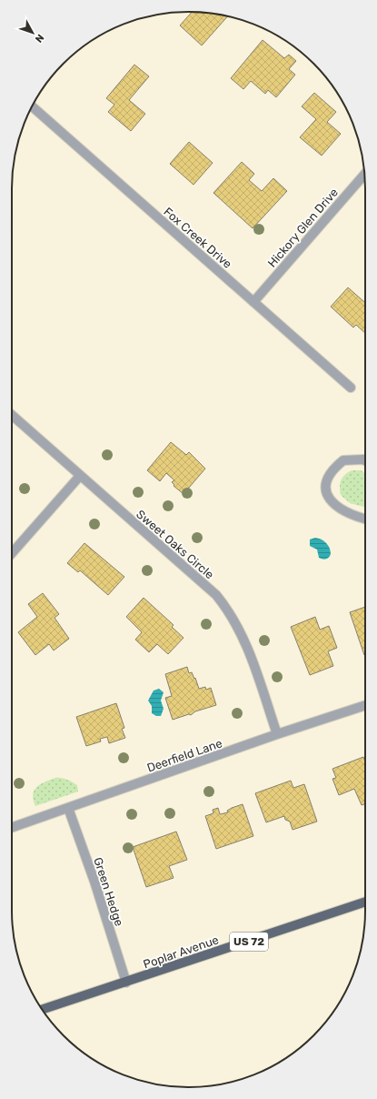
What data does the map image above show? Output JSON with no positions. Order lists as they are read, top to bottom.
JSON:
{
  "streets": {
    "main road": ["US 72", "Poplar Avenue"],
    "street": [
      "Hickory Glen Drive",
      "Fox Creek Drive",
      "Sweet Oaks Circle",
      "Deerfield Lane",
      "Green Hedge"
    ]
  },
  "crossings": [
    ["Hickory Glen Drive", "Fox Creek Drive"],
    ["Sweet Oaks Circle", "Deerfield Lane"],
    ["Deerfield Lane", "Green Hedge"],
    ["Green Hedge", "Poplar Avenue"]
  ],
  "north": "bottom right"
}
